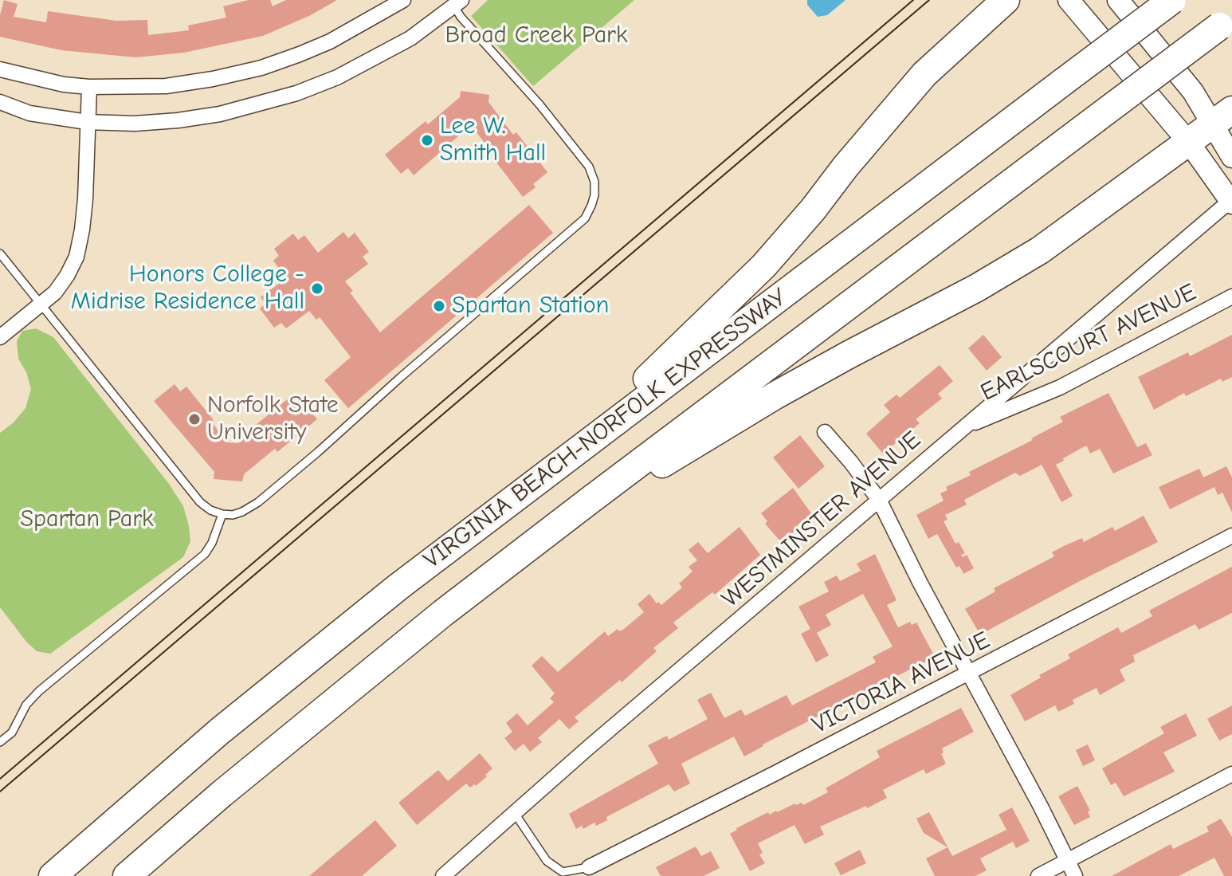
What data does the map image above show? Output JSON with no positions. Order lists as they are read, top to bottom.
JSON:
{
  "streets": {
    "highway": ["VIRGINIA BEACH-NORFOLK EXPRESSWAY"],
    "street": ["EARLSCOURT AVENUE", "WESTMINSTER AVENUE", "VICTORIA AVENUE"]
  },
  "crossings": [
    ["EARLSCOURT AVENUE", "WESTMINSTER AVENUE"]
  ],
  "parks": ["Broad Creek Park", "Spartan Park"],
  "places": [
    "Lee W. Smith Hall",
    "Honors College - Midrise Residence Hall",
    "Spartan Station",
    "Norfolk State University"
  ]
}
